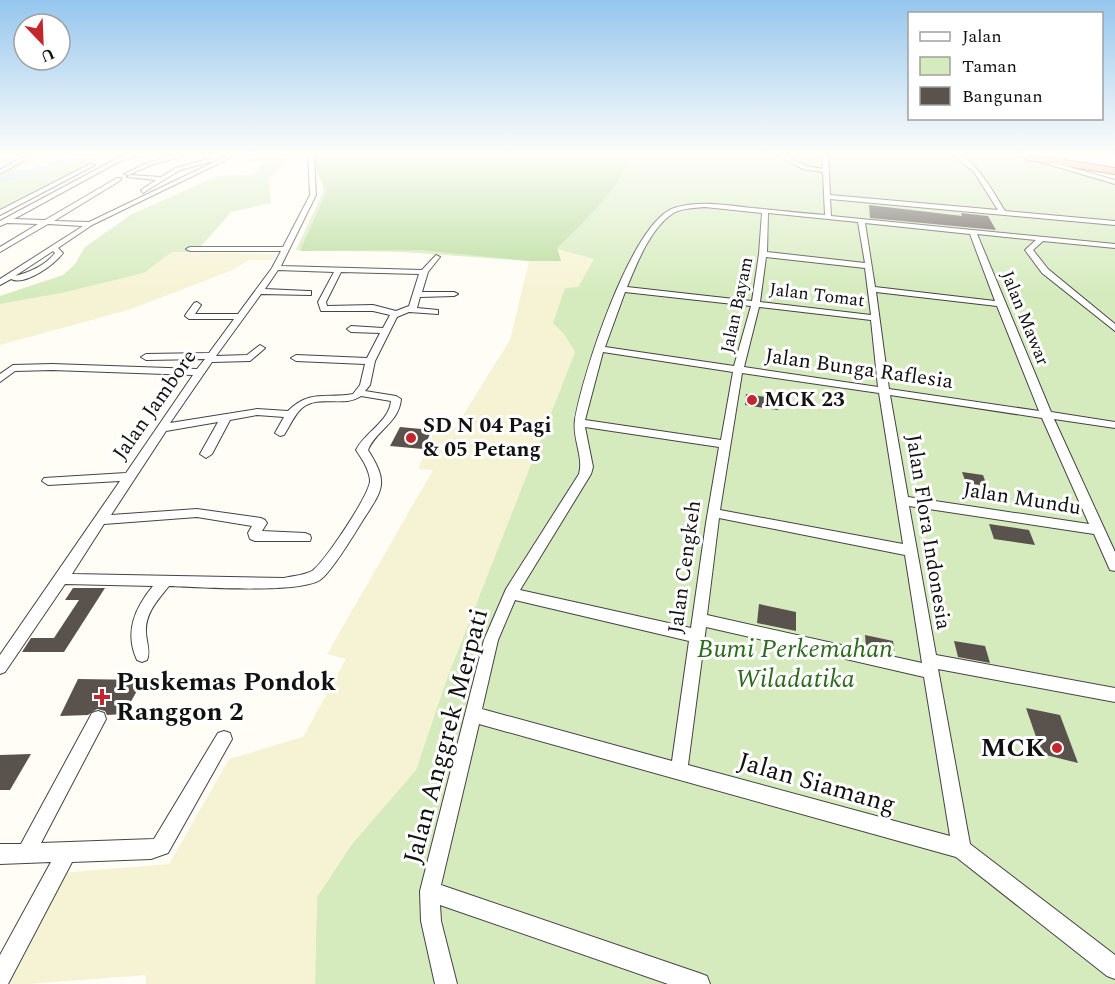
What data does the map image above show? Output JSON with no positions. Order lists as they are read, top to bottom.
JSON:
{
  "streets": {
    "street": [
      "Jalan Tomat",
      "Jalan Bayam",
      "Jalan Mawar",
      "Jalan Bunga Raflesia",
      "Jalan Jambore",
      "Jalan Mundu",
      "Jalan Flora Indonesia",
      "Jalan Cengkeh",
      "Jalan Anggrek Merpati",
      "Jalan Siamang"
    ]
  },
  "crossings": [
    ["Jalan Tomat", "Jalan Bayam"],
    ["Jalan Tomat", "Jalan Flora Indonesia"],
    ["Jalan Tomat", "Jalan Anggrek Merpati"],
    ["Jalan Bayam", "Jalan Bunga Raflesia"],
    ["Jalan Bayam", "Jalan Cengkeh"],
    ["Jalan Bayam", "Jalan Anggrek Merpati"],
    ["Jalan Mawar", "Jalan Bunga Raflesia"],
    ["Jalan Mawar", "Jalan Mundu"],
    ["Jalan Mawar", "Jalan Anggrek Merpati"],
    ["Jalan Bunga Raflesia", "Jalan Flora Indonesia"],
    ["Jalan Bunga Raflesia", "Jalan Cengkeh"],
    ["Jalan Bunga Raflesia", "Jalan Anggrek Merpati"],
    ["Jalan Mundu", "Jalan Flora Indonesia"],
    ["Jalan Flora Indonesia", "Jalan Anggrek Merpati"],
    ["Jalan Flora Indonesia", "Jalan Siamang"],
    ["Jalan Cengkeh", "Jalan Siamang"],
    ["Jalan Anggrek Merpati", "Jalan Siamang"]
  ],
  "parks": ["Bumi Perkemahan Wiladatika"],
  "places": {
    "other": ["MCK 23", "SD N 04 Pagi & 05 Petang", "MCK"],
    "health": ["Puskemas Pondok Ranggon 2"]
  },
  "legend": ["Jalan", "Taman", "Bangunan"],
  "north": "bottom right"
}
